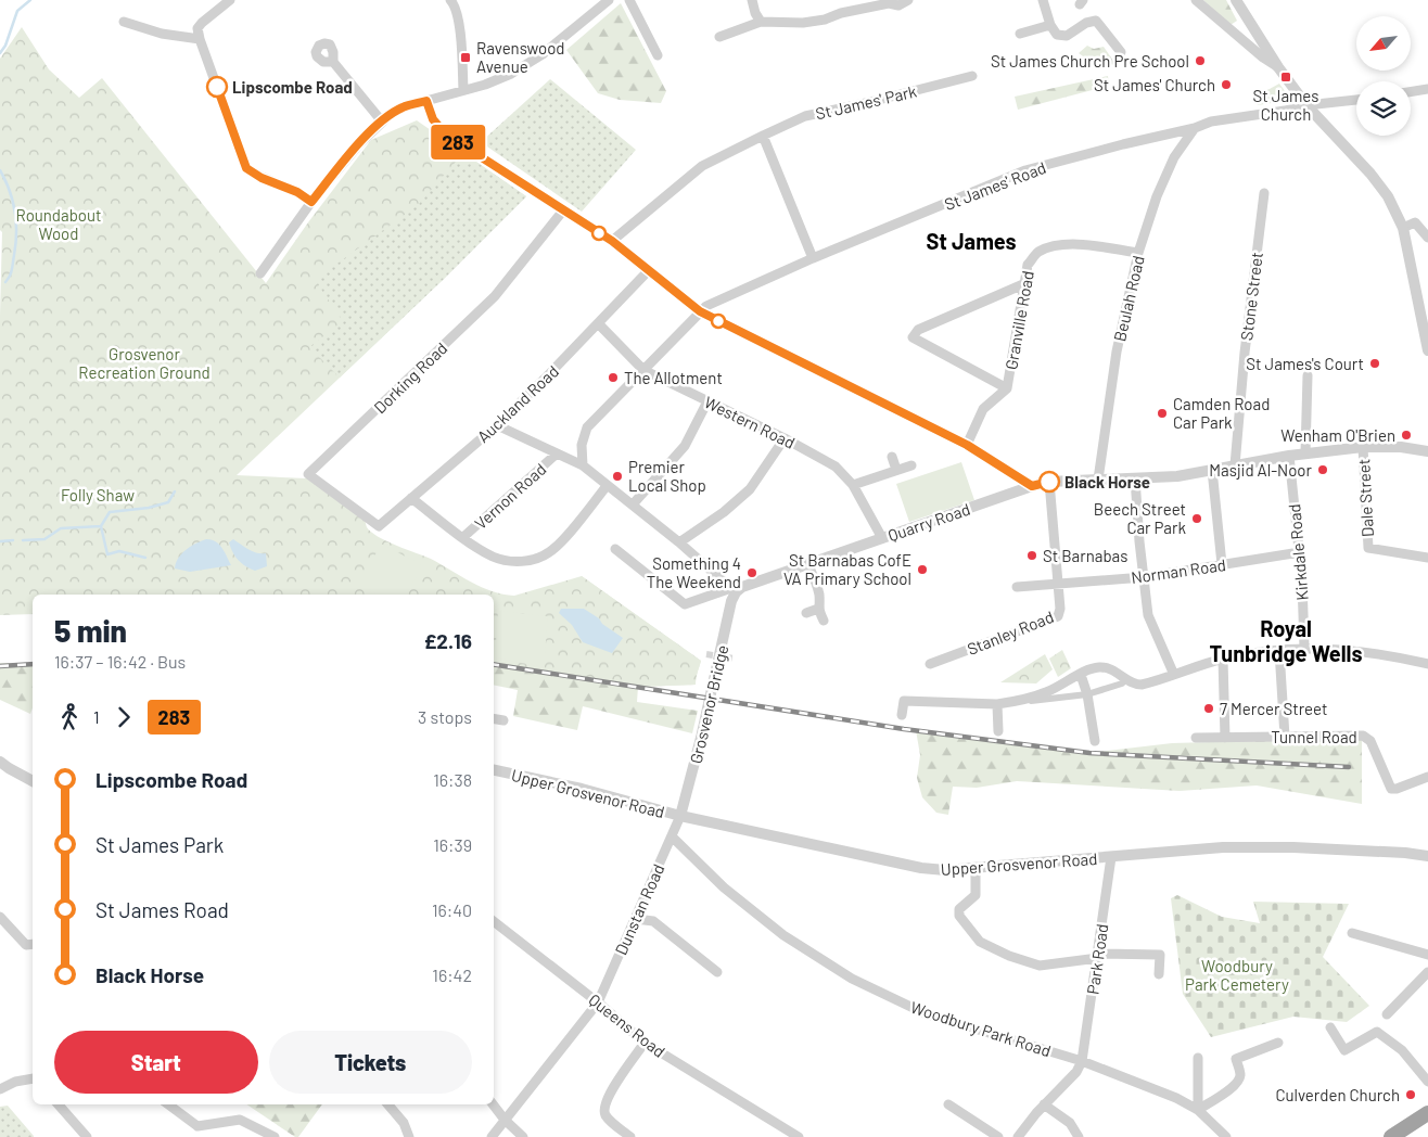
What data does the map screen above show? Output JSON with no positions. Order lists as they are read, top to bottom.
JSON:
{
  "streets": {
    "street": [
      "St James' Park",
      "St James' Road",
      "Stone Street",
      "Beulah Road",
      "Granville Road",
      "Dorking Road",
      "Auckland Road",
      "Western Road",
      "Vernon Road",
      "Dale Street",
      "Quarry Road",
      "Kirkdale Road",
      "Norman Road",
      "Stanley Road",
      "Grosvenor Bridge",
      "Tunnel Road",
      "Upper Grosvenor Road",
      "Dunstan Road",
      "Park Road",
      "Queens Road",
      "Woodbury Park Road"
    ]
  },
  "crossings": [
    ["St James' Road", "Beulah Road"],
    ["St James' Road", "Western Road"],
    ["Stone Street", "Quarry Road"],
    ["Beulah Road", "Granville Road"],
    ["Beulah Road", "Quarry Road"],
    ["Dorking Road", "Auckland Road"],
    ["Auckland Road", "Western Road"],
    ["Western Road", "Quarry Road"],
    ["Dale Street", "Quarry Road"],
    ["Quarry Road", "Kirkdale Road"],
    ["Quarry Road", "Stanley Road"],
    ["Quarry Road", "Grosvenor Bridge"],
    ["Kirkdale Road", "Norman Road"],
    ["Norman Road", "Stanley Road"],
    ["Grosvenor Bridge", "Upper Grosvenor Road"],
    ["Grosvenor Bridge", "Dunstan Road"],
    ["Upper Grosvenor Road", "Dunstan Road"],
    ["Upper Grosvenor Road", "Park Road"],
    ["Dunstan Road", "Queens Road"],
    ["Dunstan Road", "Woodbury Park Road"],
    ["Park Road", "Woodbury Park Road"]
  ],
  "districts": ["St James", "Royal Tunbridge Wells"],
  "parks": [
    "Roundabout Wood",
    "Grosvenor Recreation Ground",
    "Folly Shaw",
    "Woodbury Park Cemetery"
  ],
  "places": {
    "transit": ["Ravenswood Avenue", "St James Church"],
    "other": [
      "St James Church Pre School",
      "St James' Church",
      "Lipscombe Road",
      "St James's Court",
      "The Allotment",
      "Camden Road Car Park",
      "Wenham O'Brien",
      "Masjid Al-Noor",
      "Premier Local Shop",
      "Black Horse",
      "Beech Street Car Park",
      "St Barnabas",
      "St Barnabas CofE VA Primary School",
      "Something 4 The Weekend",
      "7 Mercer Street",
      "Culverden Church"
    ]
  },
  "lines": ["bus line 283"],
  "north": "bottom left",
  "page": {
    "on_map": "283",
    "heading": ["5 min", "16:37 – 16:42 · Bus", "£2.16"],
    "legs": ["1", "283", "3 stops"],
    "list": [
      {
        "name": "Lipscombe Road",
        "value": "16:38"
      },
      {
        "name": "St James Park",
        "value": "16:39"
      },
      {
        "name": "St James Road",
        "value": "16:40"
      },
      {
        "name": "Black Horse",
        "value": "16:42"
      }
    ],
    "buttons": ["Start", "Tickets"]
  }
}
